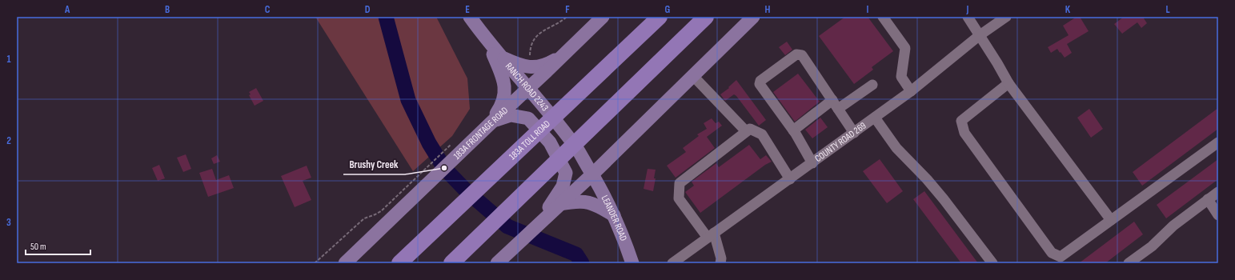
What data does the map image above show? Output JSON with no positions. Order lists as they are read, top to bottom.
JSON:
{
  "streets": {
    "highway": ["183A TOLL ROAD"],
    "main road": ["RANCH ROAD 2243", "183A FRONTAGE ROAD", "LEANDER ROAD"],
    "street": ["COUNTY ROAD 269"]
  },
  "crossings": [
    ["RANCH ROAD 2243", "183A FRONTAGE ROAD"],
    ["RANCH ROAD 2243", "LEANDER ROAD"]
  ],
  "places": ["Brushy Creek"],
  "scale_bar": "50 m",
  "grid": {
    "columns": [
      "A",
      "B",
      "C",
      "D",
      "E",
      "F",
      "G",
      "H",
      "I",
      "J",
      "K",
      "L"
    ],
    "rows": ["1", "2", "3"]
  }
}
